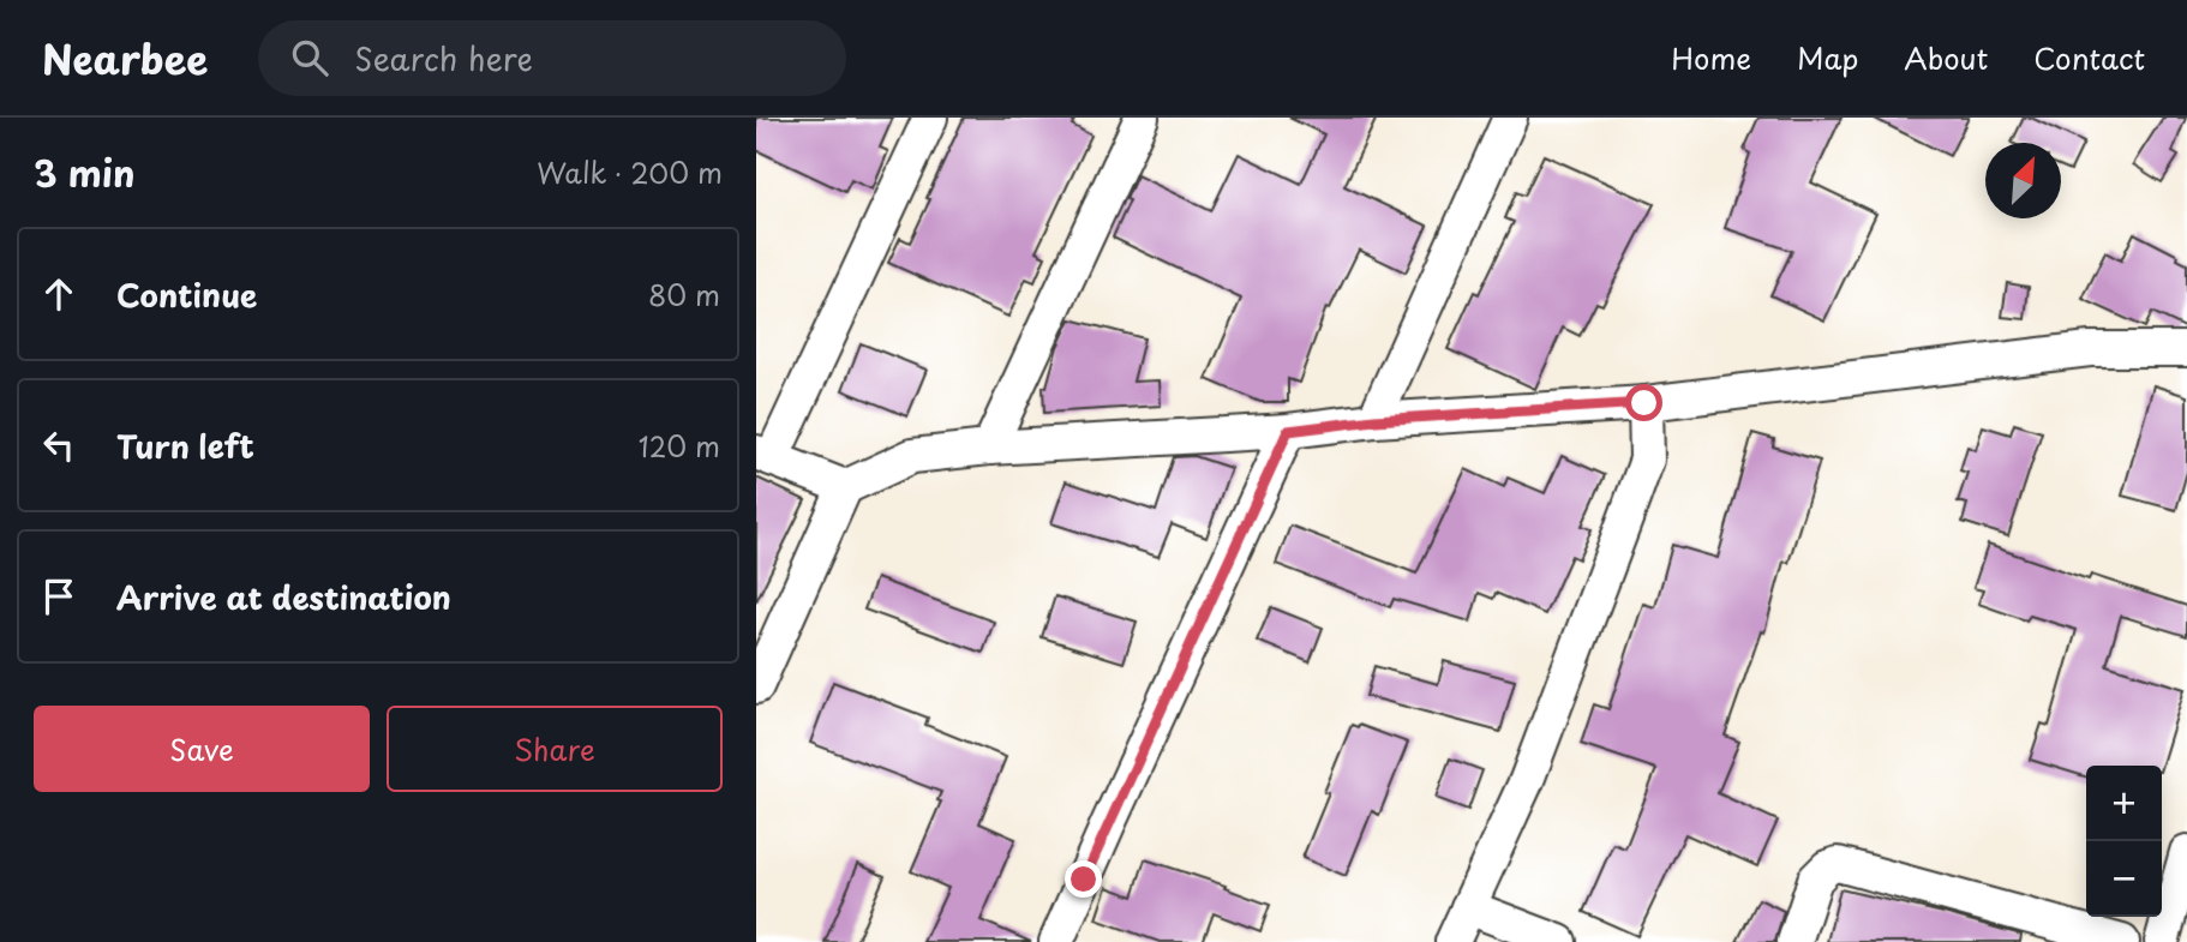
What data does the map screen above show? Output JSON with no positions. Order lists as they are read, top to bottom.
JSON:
{
  "north": "top right",
  "page": {
    "header": "Nearbee",
    "search": "Search here",
    "nav": [
      "Home",
      "Map",
      "About",
      "Contact"
    ],
    "heading": ["3 min", "Walk · 200 m"],
    "list": [
      ["Continue", "80 m"],
      ["Turn left", "120 m"],
      "Arrive at destination"
    ],
    "buttons": ["Save", "Share"],
    "map_buttons": ["+", "−"]
  }
}
